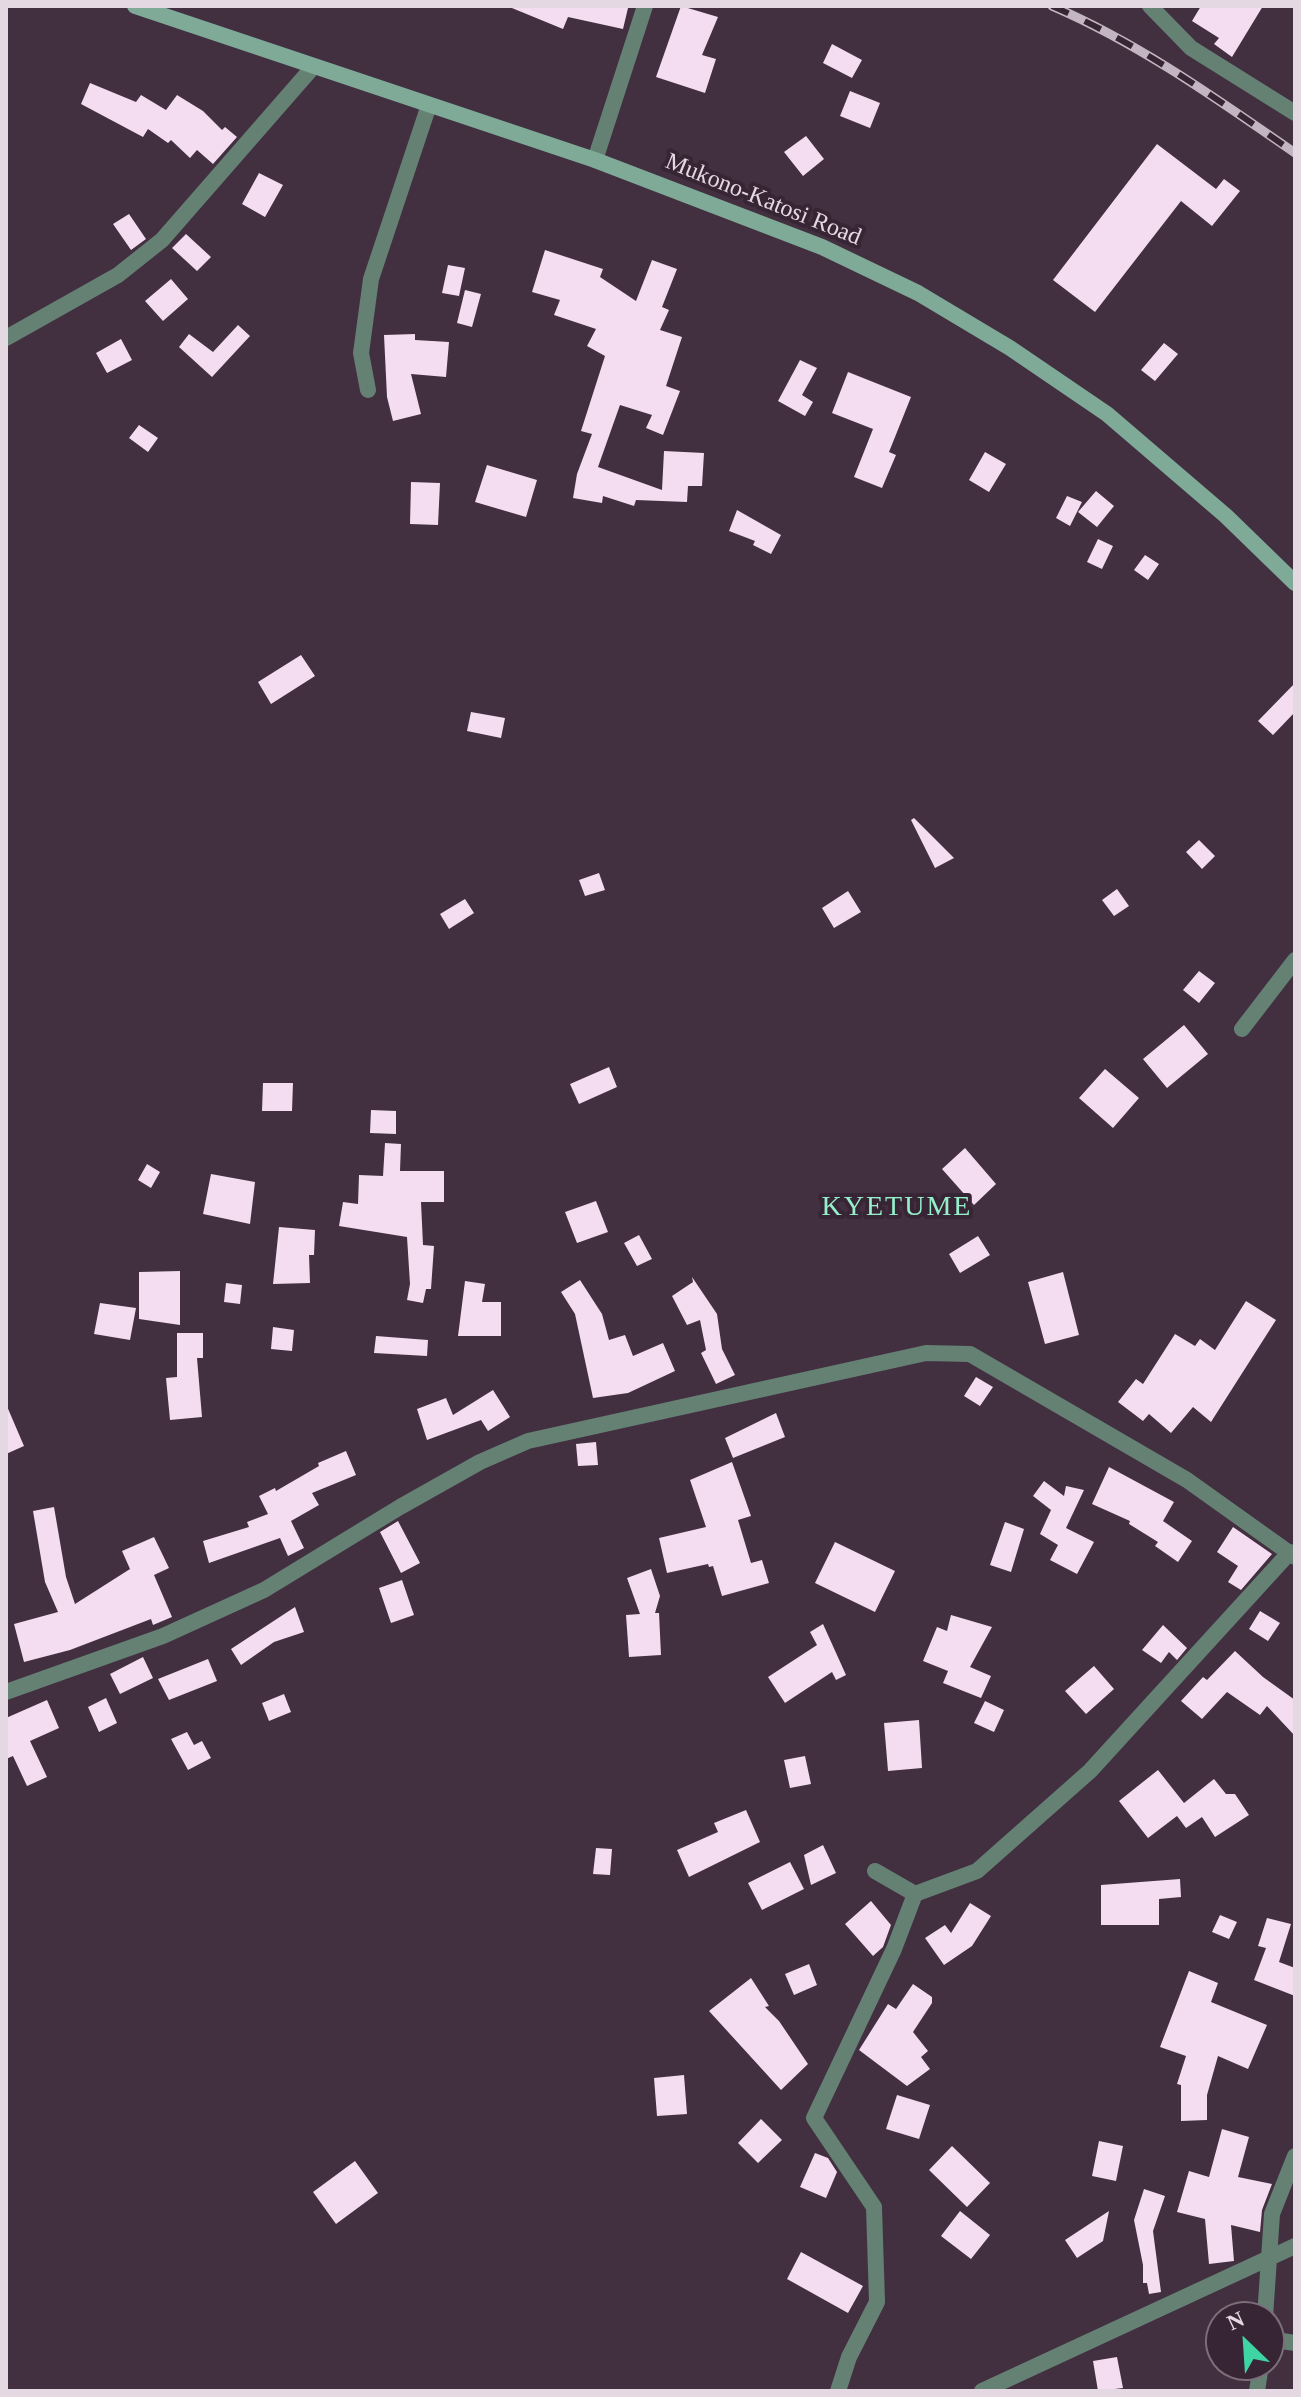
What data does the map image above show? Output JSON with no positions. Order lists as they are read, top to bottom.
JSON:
{
  "streets": {
    "main road": ["Mukono-Katosi Road"]
  },
  "districts": ["KYETUME"],
  "north": "top left"
}
